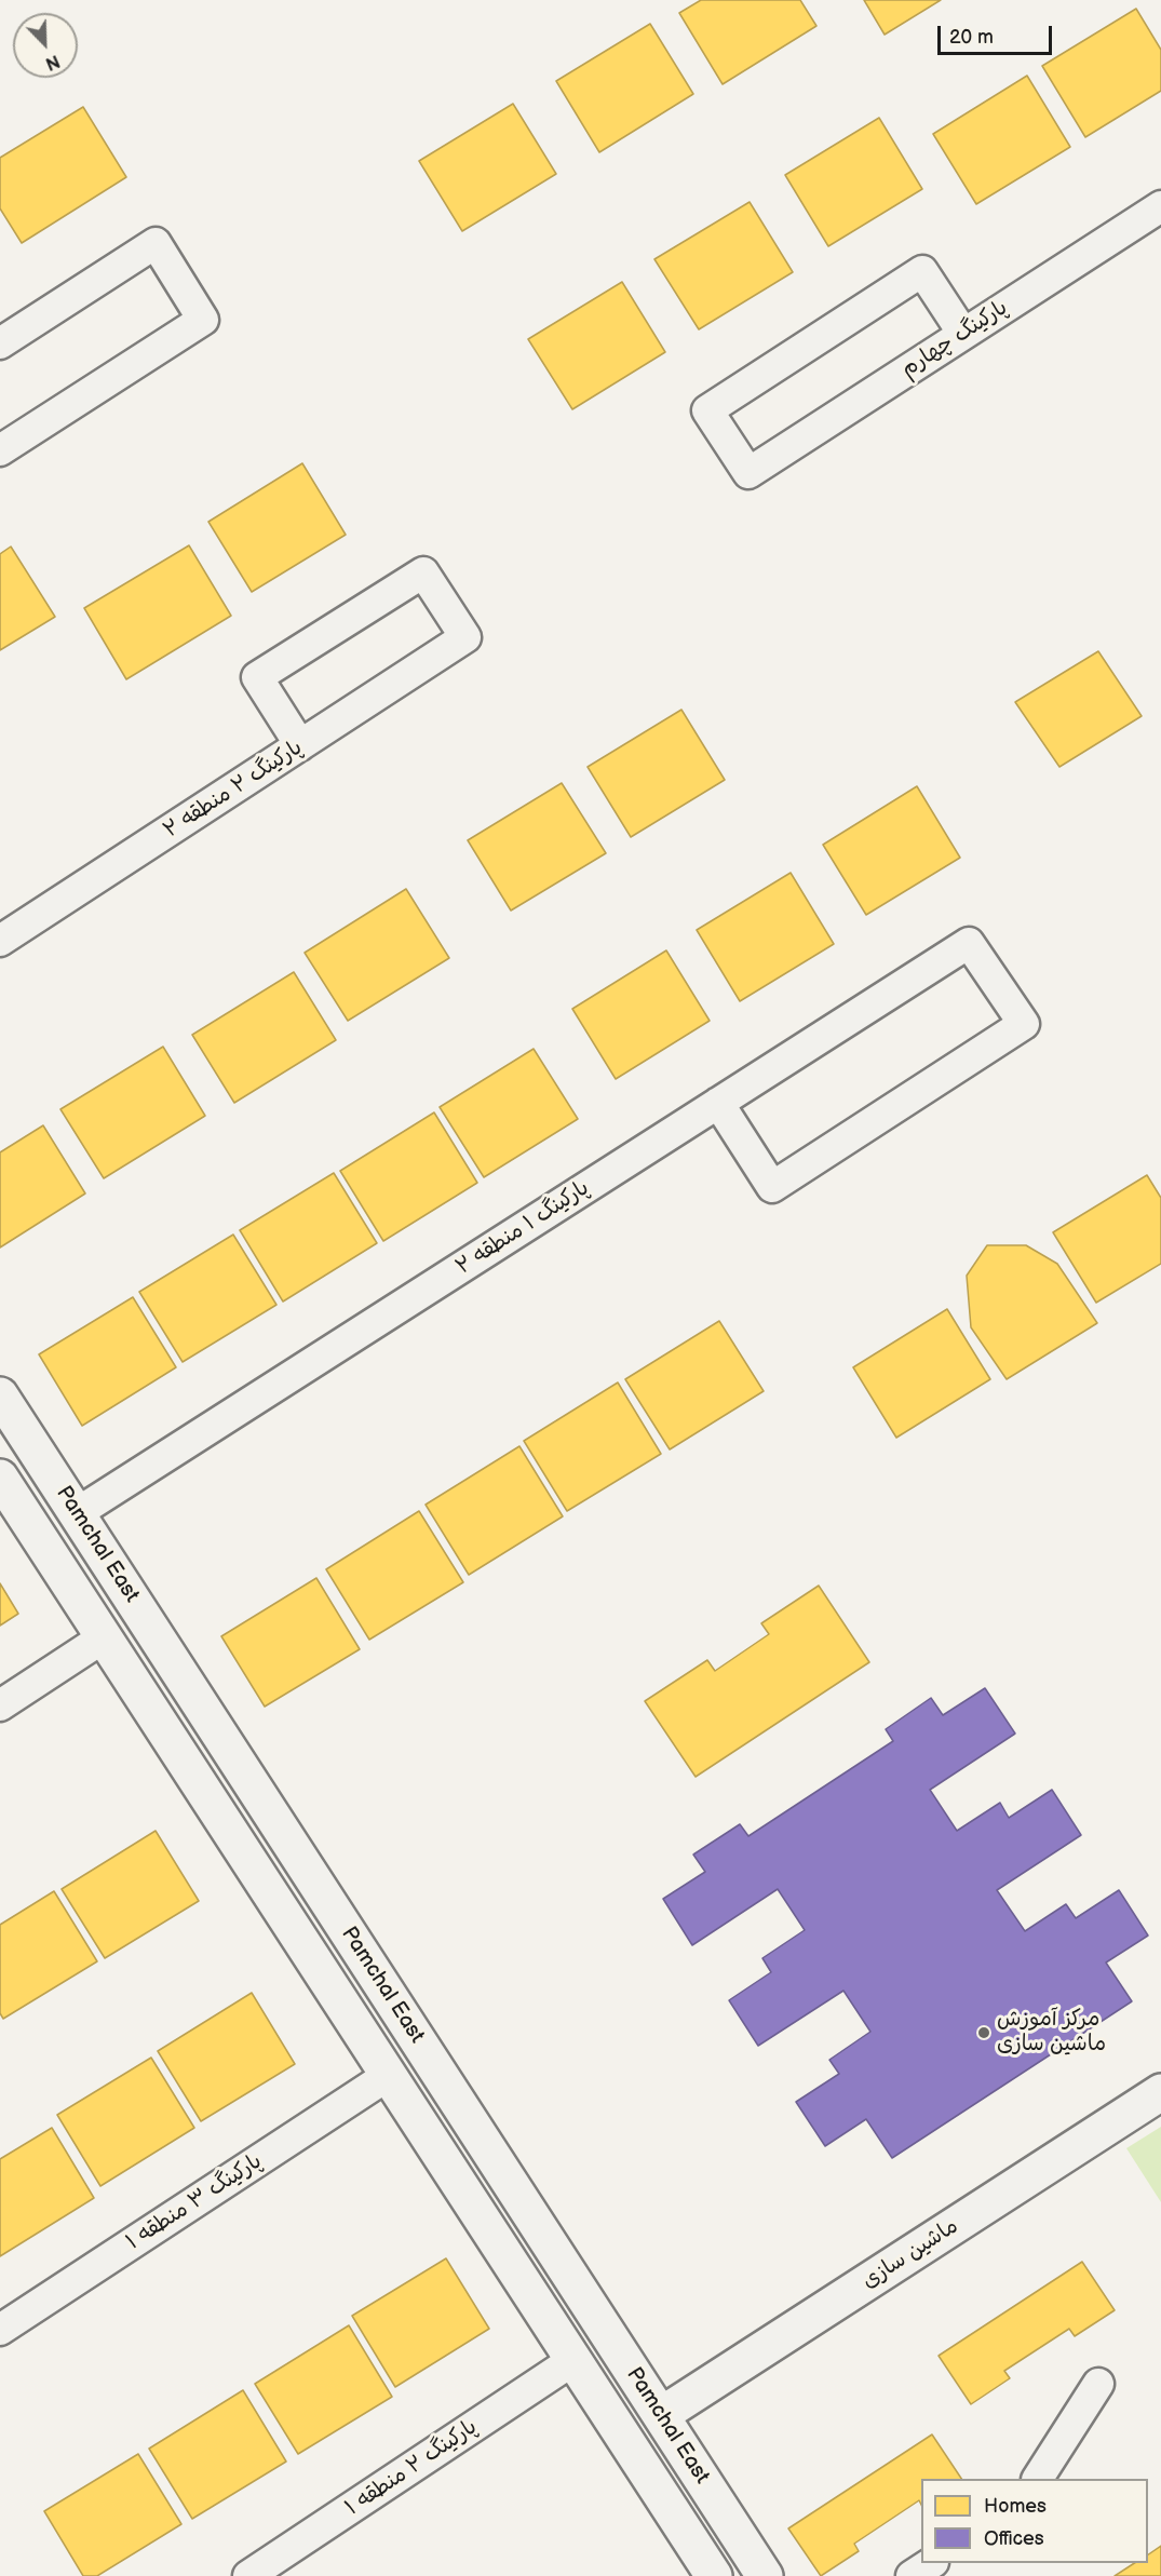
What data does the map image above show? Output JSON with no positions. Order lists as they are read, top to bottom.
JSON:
{
  "streets": {
    "street": [
      "پارکینگ چهارم",
      "پارکینگ ۲ منطقه ۲",
      "پارکینگ ۱ منطقه ۲",
      "Pamchal East",
      "پارکینگ ۳ منطقه ۱",
      "ماشین سازی",
      "پارکینگ ۲ منطقه ۱"
    ]
  },
  "crossings": [
    ["پارکینگ ۱ منطقه ۲", "Pamchal East"],
    ["Pamchal East", "پارکینگ ۳ منطقه ۱"],
    ["Pamchal East", "ماشین سازی"],
    ["Pamchal East", "پارکینگ ۲ منطقه ۱"]
  ],
  "places": ["مرکز آموزش ماشین سازی"],
  "legend": ["Homes", "Offices"],
  "scale_bar": "20 m",
  "north": "bottom right"
}
